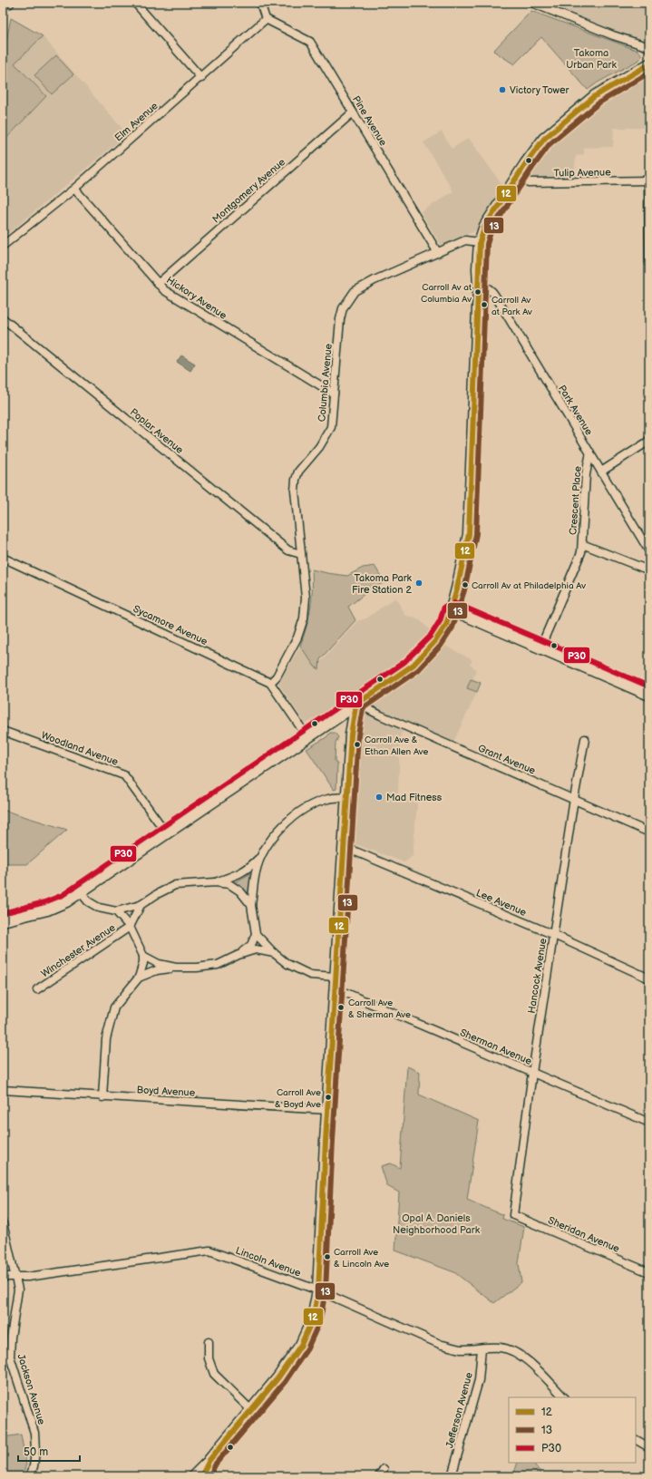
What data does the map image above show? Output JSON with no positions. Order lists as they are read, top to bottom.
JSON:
{
  "streets": {
    "street": [
      "Pine Avenue",
      "Elm Avenue",
      "Tulip Avenue",
      "Montgomery Avenue",
      "Hickory Avenue",
      "Columbia Avenue",
      "Park Avenue",
      "Poplar Avenue",
      "Crescent Place",
      "Sycamore Avenue",
      "Woodland Avenue",
      "Grant Avenue",
      "Lee Avenue",
      "Winchester Avenue",
      "Hancock Avenue",
      "Sherman Avenue",
      "Boyd Avenue",
      "Sheridan Avenue",
      "Lincoln Avenue",
      "Jackson Avenue",
      "Jefferson Avenue"
    ]
  },
  "crossings": [
    ["Pine Avenue", "Elm Avenue"],
    ["Pine Avenue", "Montgomery Avenue"],
    ["Pine Avenue", "Columbia Avenue"],
    ["Elm Avenue", "Hickory Avenue"],
    ["Montgomery Avenue", "Hickory Avenue"],
    ["Hickory Avenue", "Columbia Avenue"],
    ["Columbia Avenue", "Poplar Avenue"],
    ["Columbia Avenue", "Sycamore Avenue"],
    ["Park Avenue", "Crescent Place"],
    ["Grant Avenue", "Hancock Avenue"],
    ["Lee Avenue", "Hancock Avenue"],
    ["Hancock Avenue", "Sherman Avenue"],
    ["Hancock Avenue", "Sheridan Avenue"],
    ["Lincoln Avenue", "Jackson Avenue"],
    ["Lincoln Avenue", "Jefferson Avenue"]
  ],
  "parks": ["Takoma Urban Park", "Opal A. Daniels Neighborhood Park"],
  "places": [
    "Victory Tower",
    "Carroll Av at Columbia Av",
    "Carroll Av at Park Av",
    "Takoma Park Fire Station 2",
    "Carroll Av at Philadelphia Av",
    "Carroll Ave & Ethan Allen Ave",
    "Mad Fitness",
    "Carroll Ave & Sherman Ave",
    "Carroll Ave & Boyd Ave",
    "Carroll Ave & Lincoln Ave"
  ],
  "lines": ["transit line 12", "transit line 13", "transit line P30"],
  "legend": ["12", "13", "P30"],
  "scale_bar": "50 m"
}
